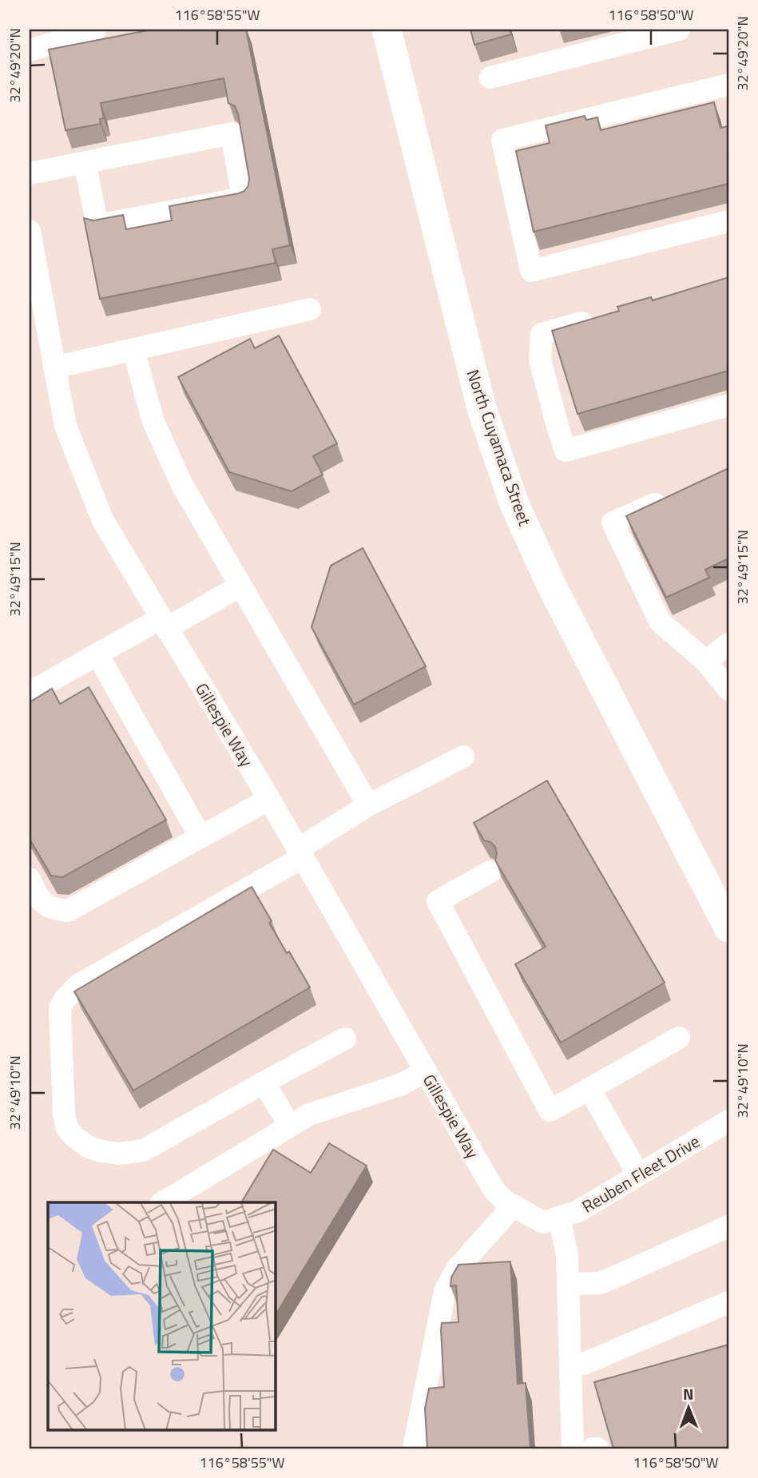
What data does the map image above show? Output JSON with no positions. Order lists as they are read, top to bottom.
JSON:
{
  "streets": {
    "main road": ["North Cuyamaca Street"],
    "street": ["Gillespie Way", "Reuben Fleet Drive"]
  },
  "crossings": [
    ["Gillespie Way", "Reuben Fleet Drive"]
  ],
  "north": "top",
  "coordinates": [
    "116°58'55\"W",
    "116°58'50\"W",
    "32°49'20\"N",
    "32°49'15\"N",
    "32°49'10\"N"
  ]
}
